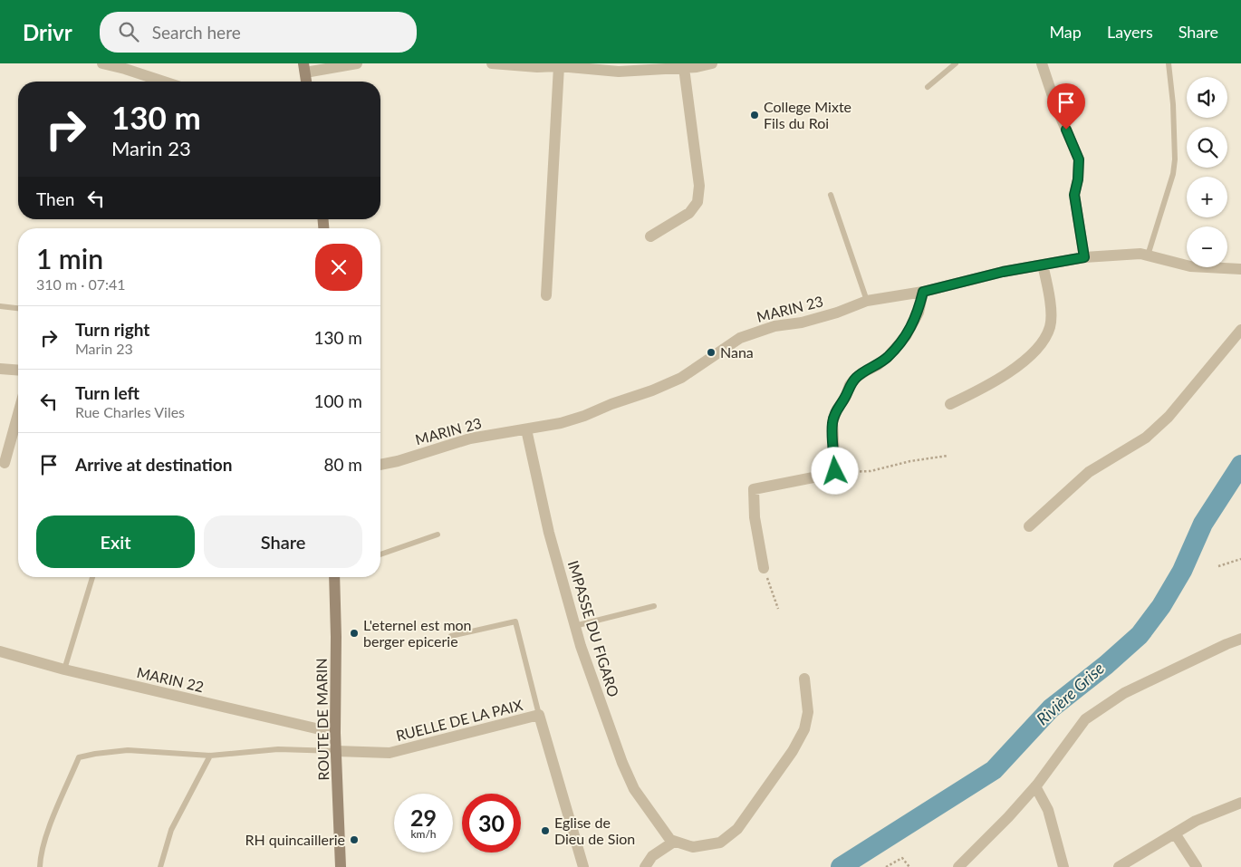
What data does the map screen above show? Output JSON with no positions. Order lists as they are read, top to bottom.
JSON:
{
  "streets": {
    "main road": ["ROUTE DE MARIN"],
    "street": [
      "MARIN 23",
      "IMPASSE DU FIGARO",
      "MARIN 22",
      "RUELLE DE LA PAIX"
    ]
  },
  "crossings": [
    ["MARIN 23", "IMPASSE DU FIGARO"],
    ["MARIN 22", "ROUTE DE MARIN"],
    ["ROUTE DE MARIN", "RUELLE DE LA PAIX"]
  ],
  "water": ["Rivière Grise"],
  "places": [
    "College Mixte Fils du Roi",
    "Nana",
    "L'eternel est mon berger epicerie",
    "Eglise de Dieu de Sion",
    "RH quincaillerie"
  ],
  "page": {
    "header": "Drivr",
    "search": "Search here",
    "nav": ["Map", "Layers", "Share"],
    "map_buttons": ["+", "−"],
    "turn": ["130 m", "Marin 23"],
    "then": "Then",
    "heading": ["1 min", "310 m · 07:41"],
    "list": [
      {
        "name": "Turn right",
        "note": "Marin 23",
        "value": "130 m"
      },
      {
        "name": "Turn left",
        "note": "Rue Charles Viles",
        "value": "100 m"
      },
      {
        "name": "Arrive at destination",
        "value": "80 m"
      }
    ],
    "buttons": ["Exit", "Share"],
    "speed": "29 km/h",
    "limit": "30"
  }
}
